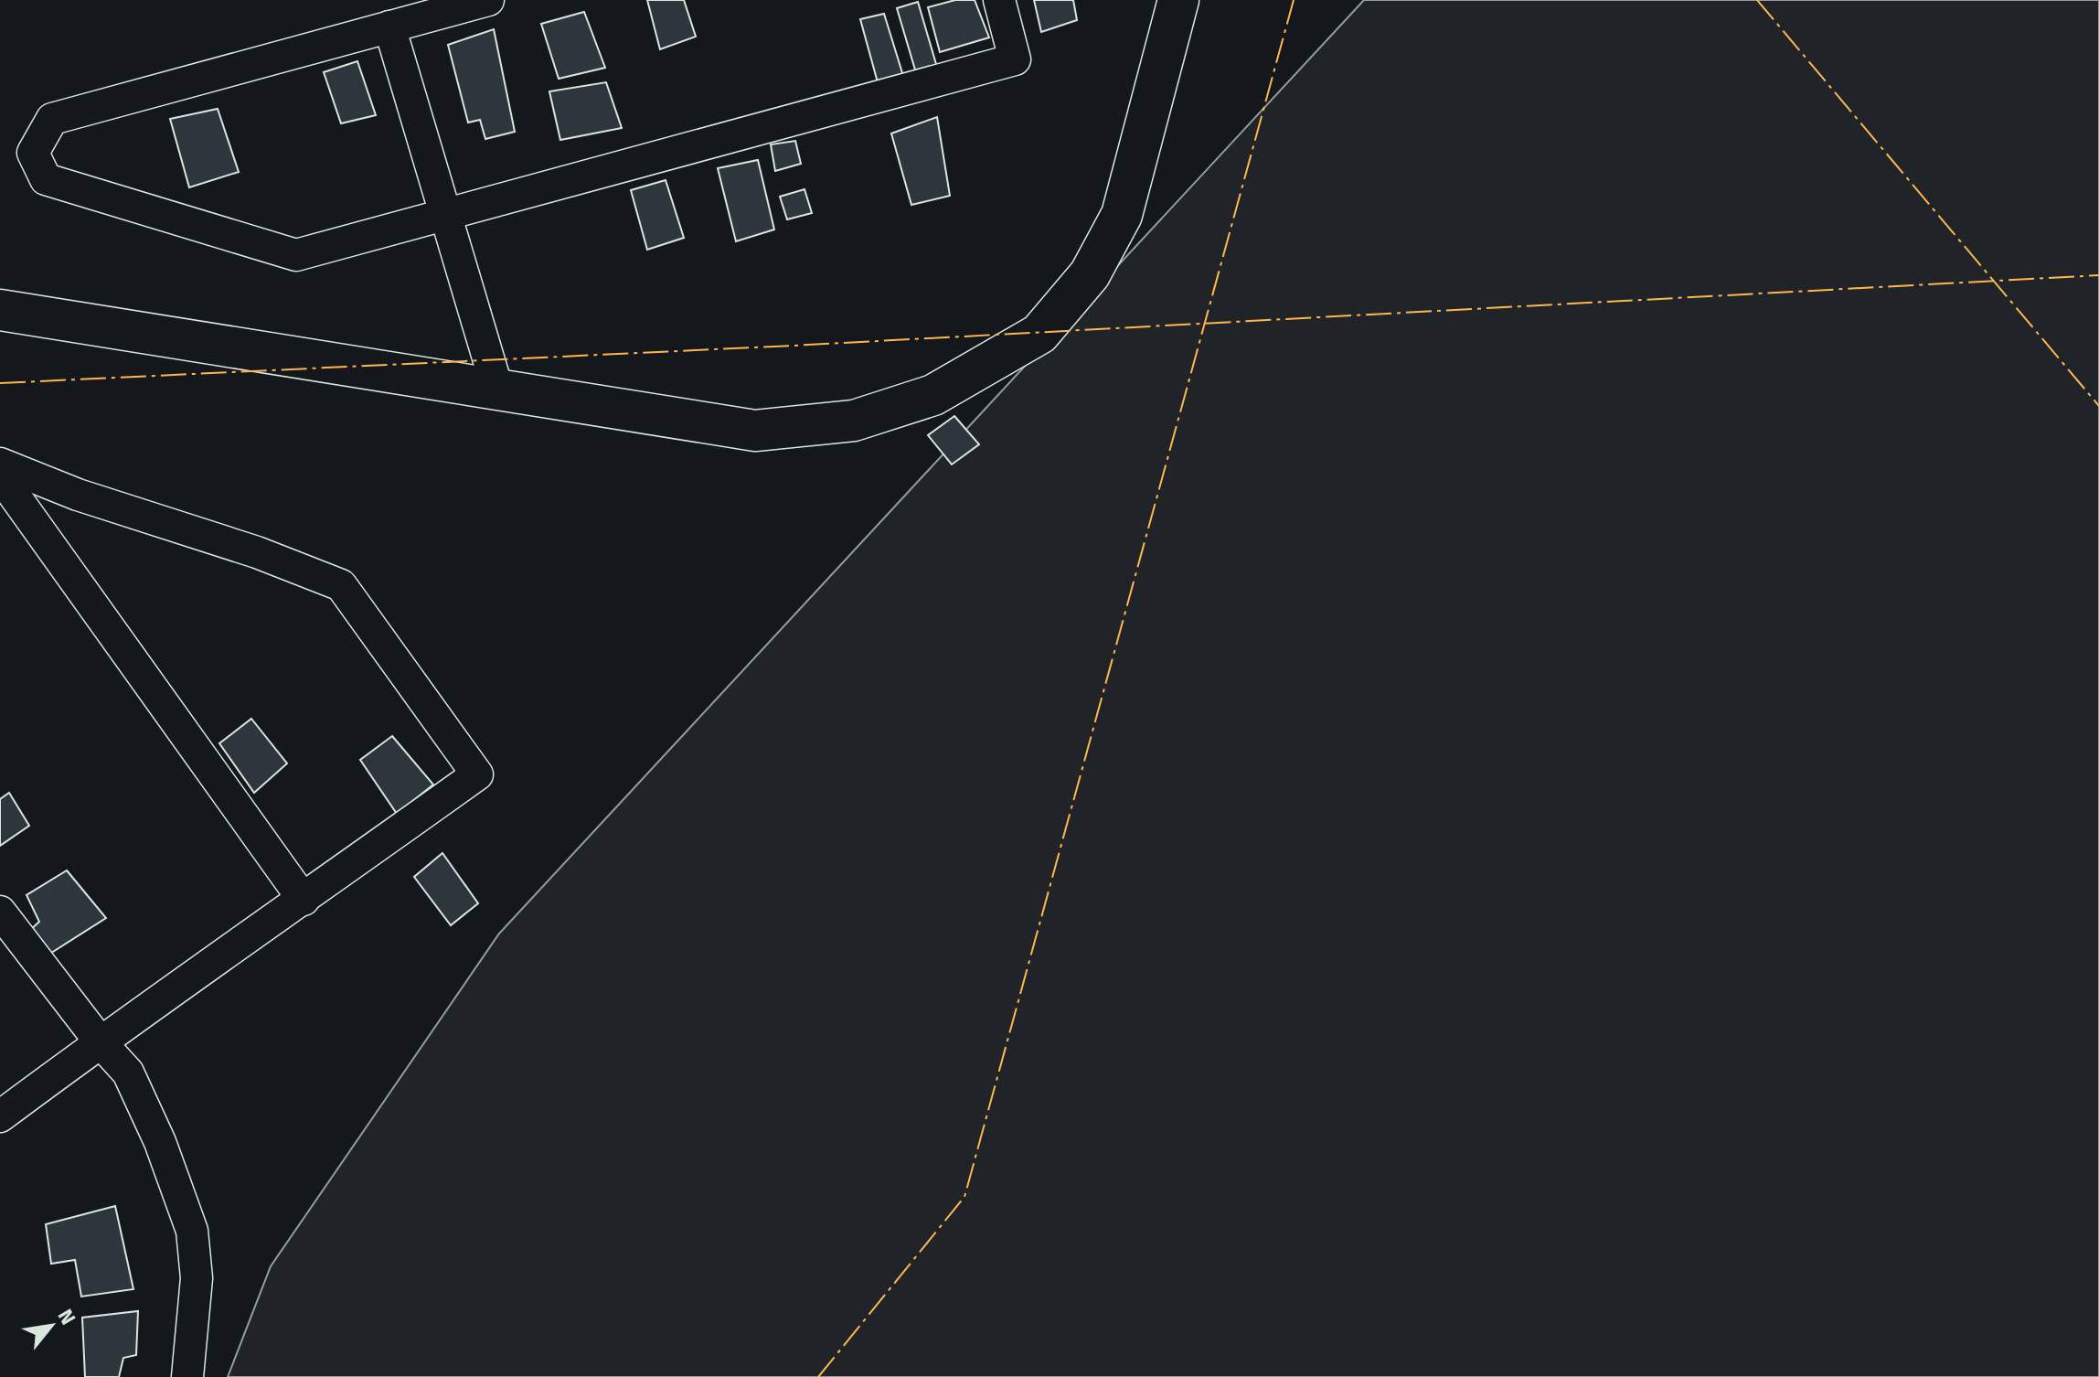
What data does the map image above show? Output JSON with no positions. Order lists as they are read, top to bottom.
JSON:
{
  "north": "top right"
}
